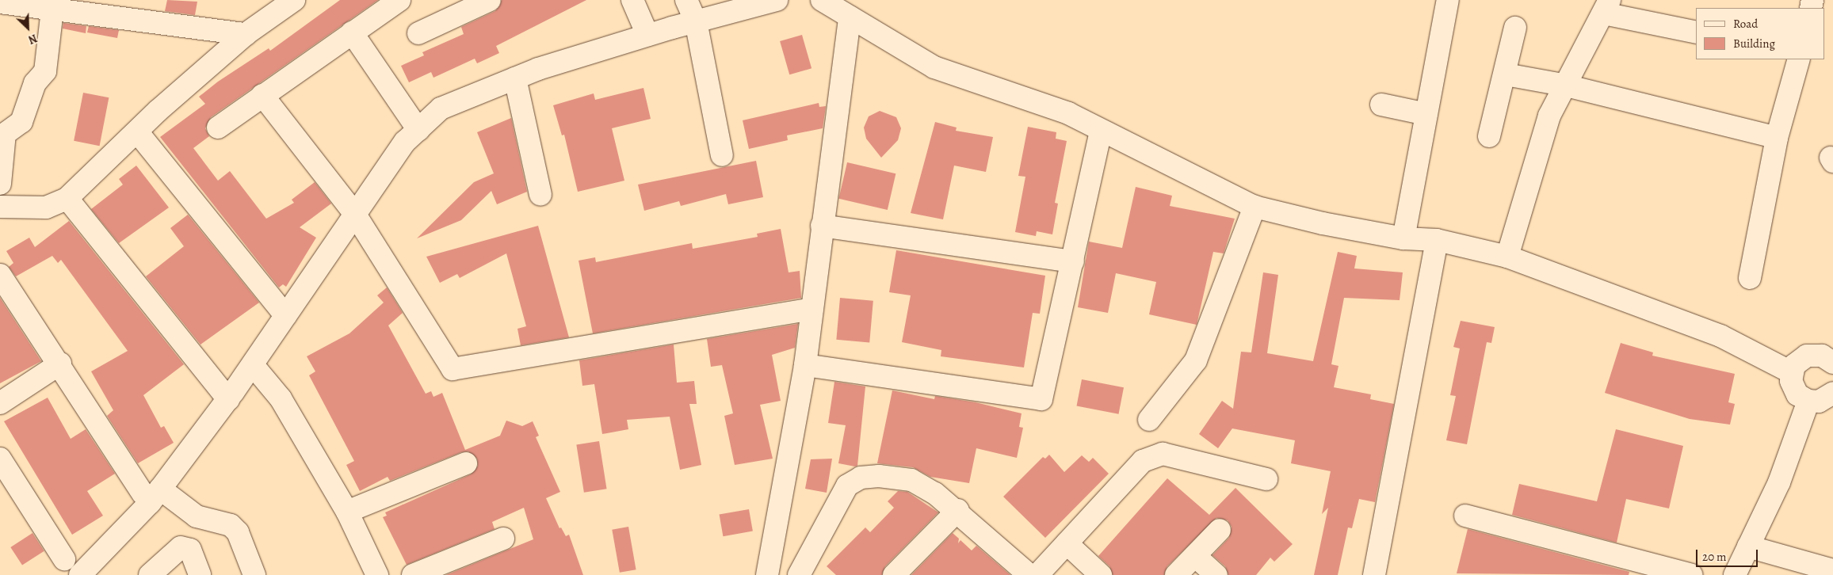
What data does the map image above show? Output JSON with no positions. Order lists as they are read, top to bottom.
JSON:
{
  "legend": ["Road", "Building"],
  "scale_bar": "20 m",
  "north": "bottom right"
}
